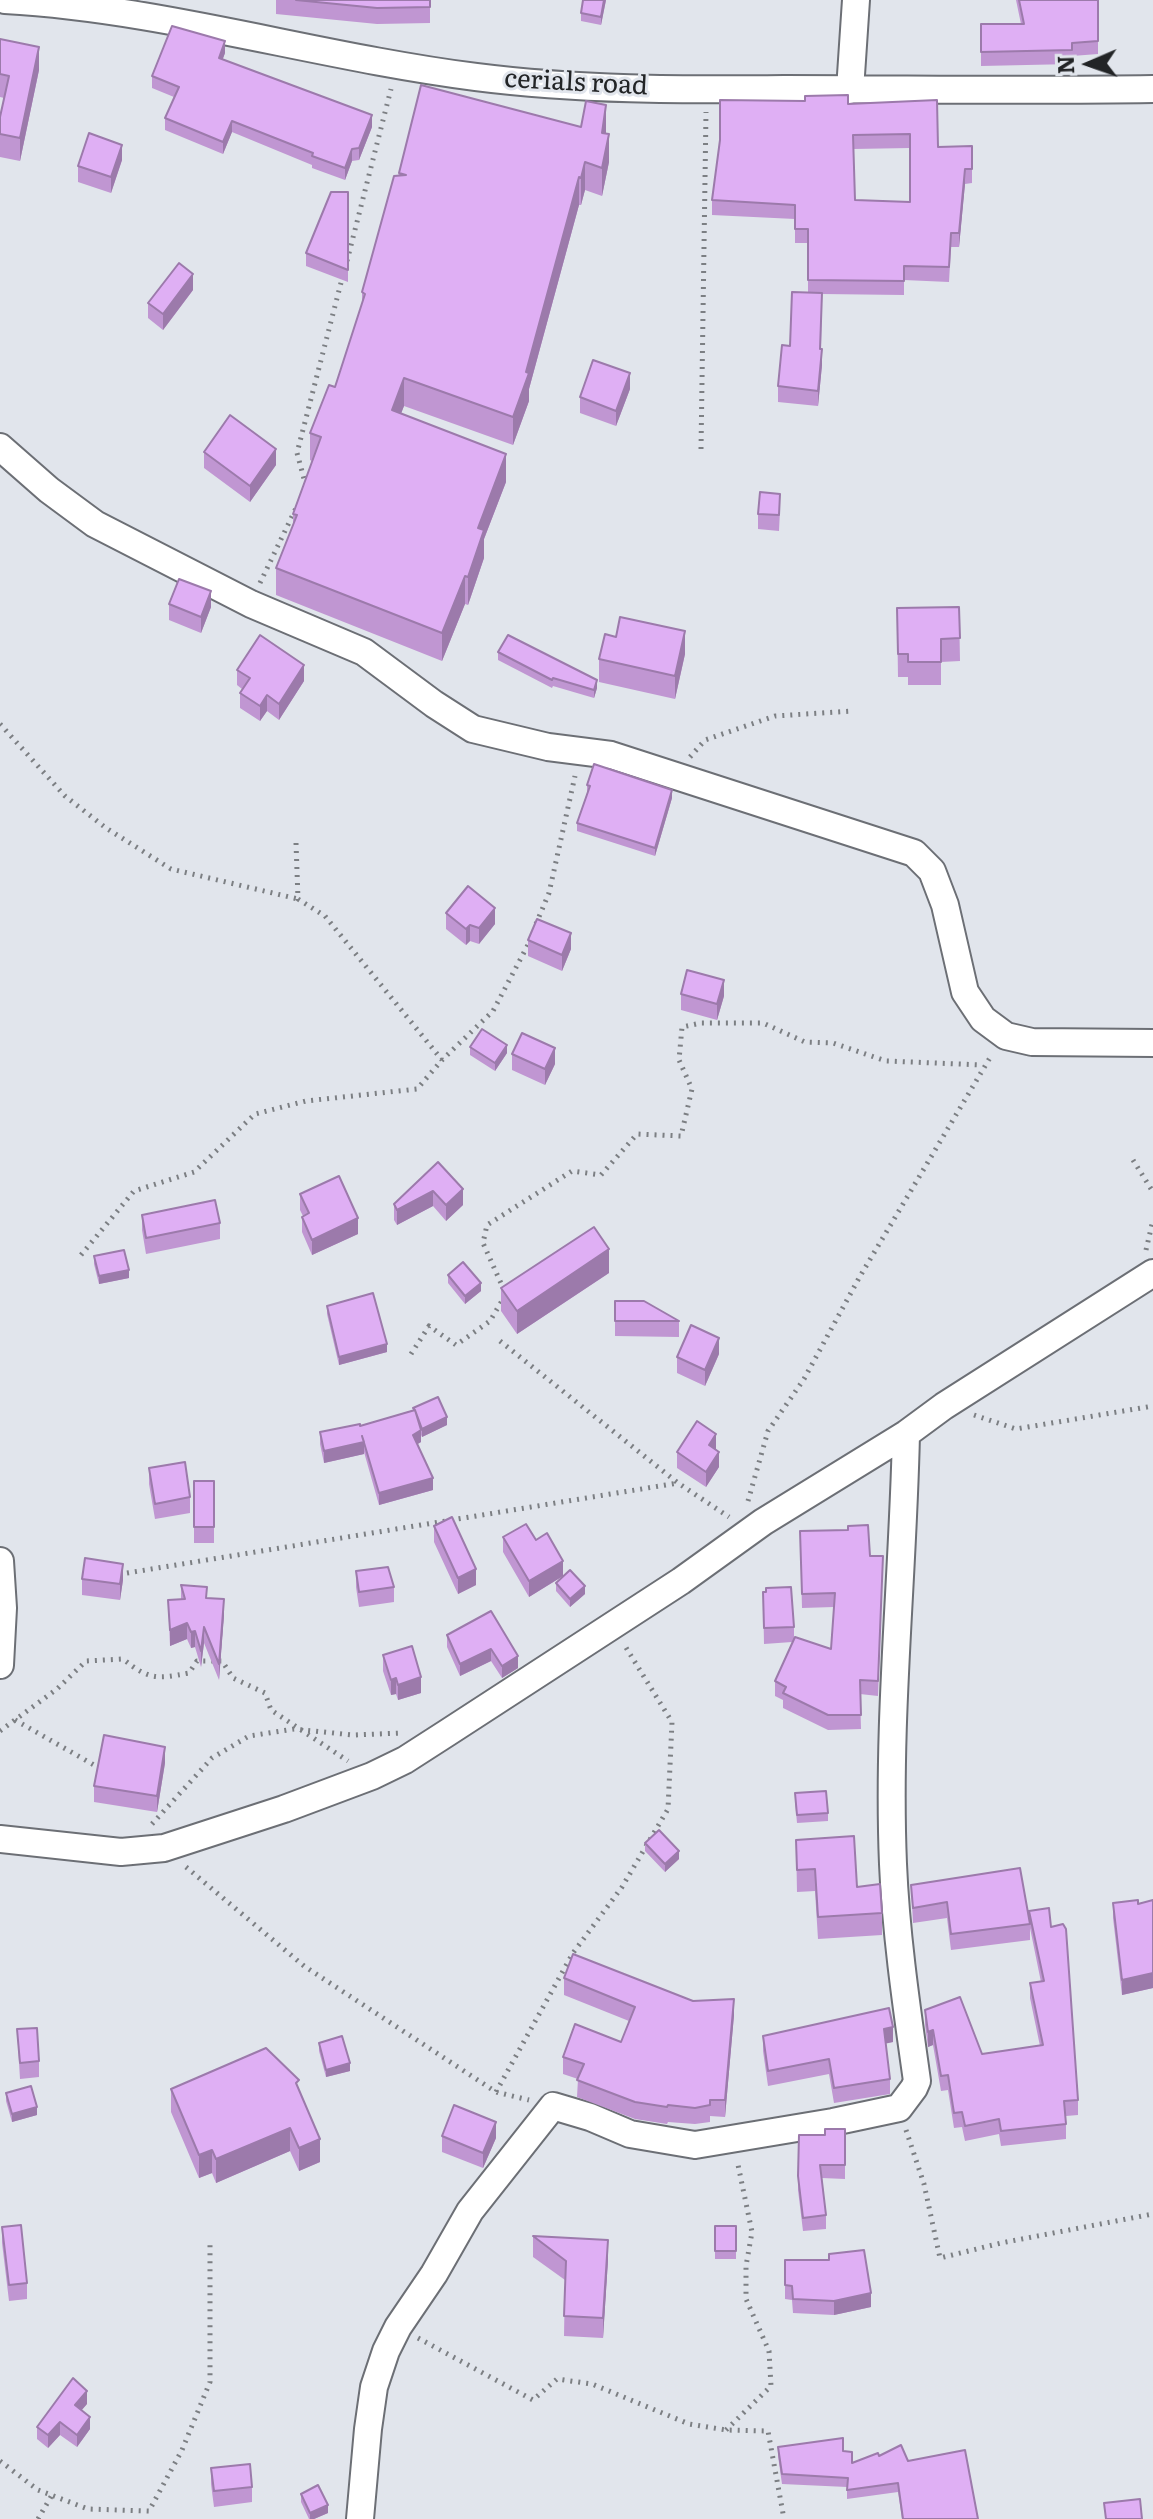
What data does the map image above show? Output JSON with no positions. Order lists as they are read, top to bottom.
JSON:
{
  "streets": {
    "street": ["cerials road"]
  },
  "north": "left"
}
